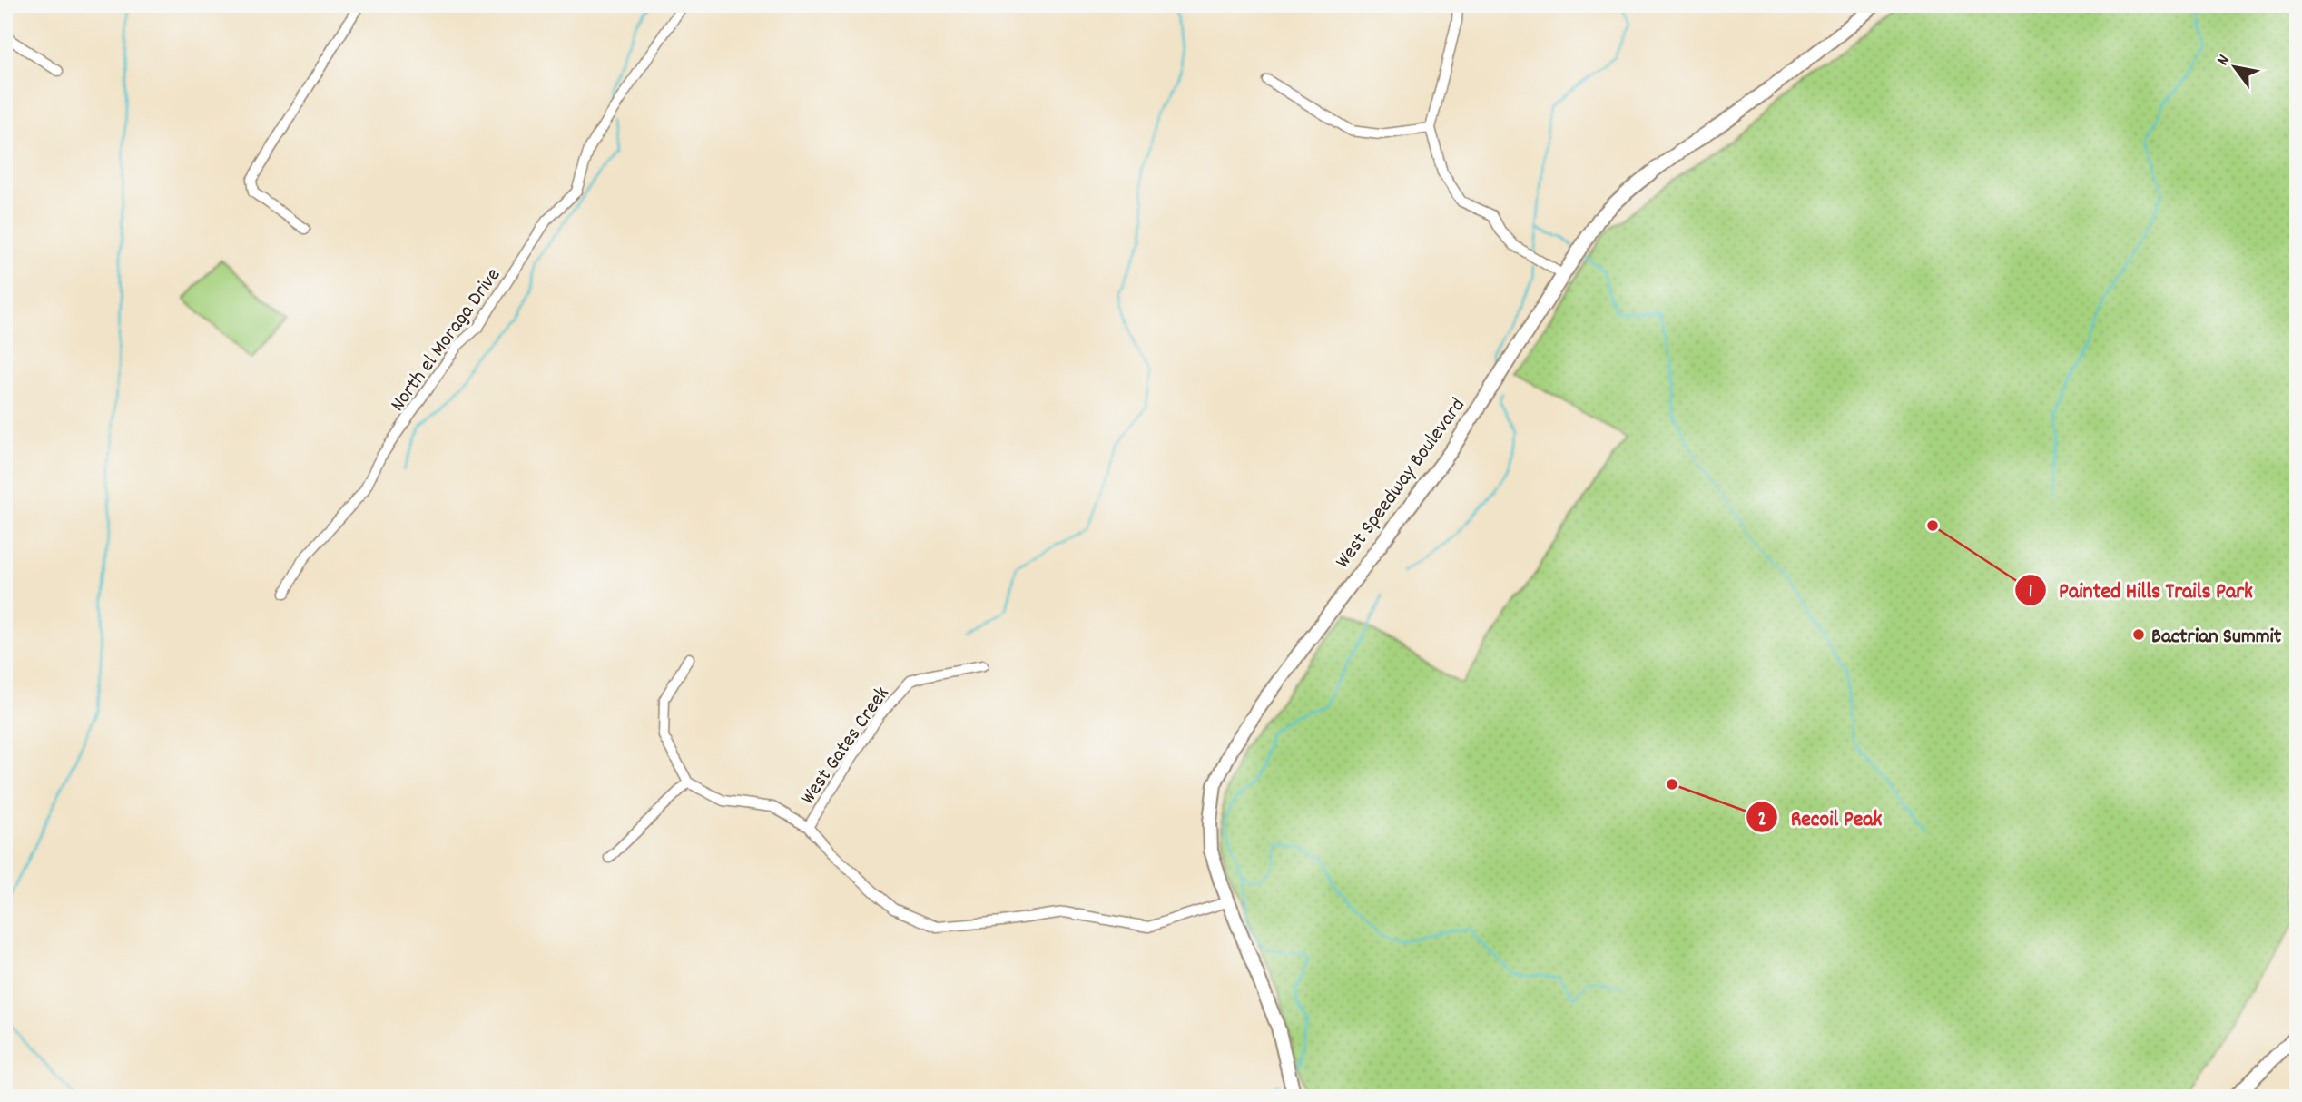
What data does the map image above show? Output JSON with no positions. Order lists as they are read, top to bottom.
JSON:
{
  "streets": {
    "main road": ["West Speedway Boulevard"],
    "street": ["North el Moraga Drive", "West Gates Creek"]
  },
  "places": ["Painted Hills Trails Park", "Bactrian Summit", "Recoil Peak"],
  "north": "top left"
}
